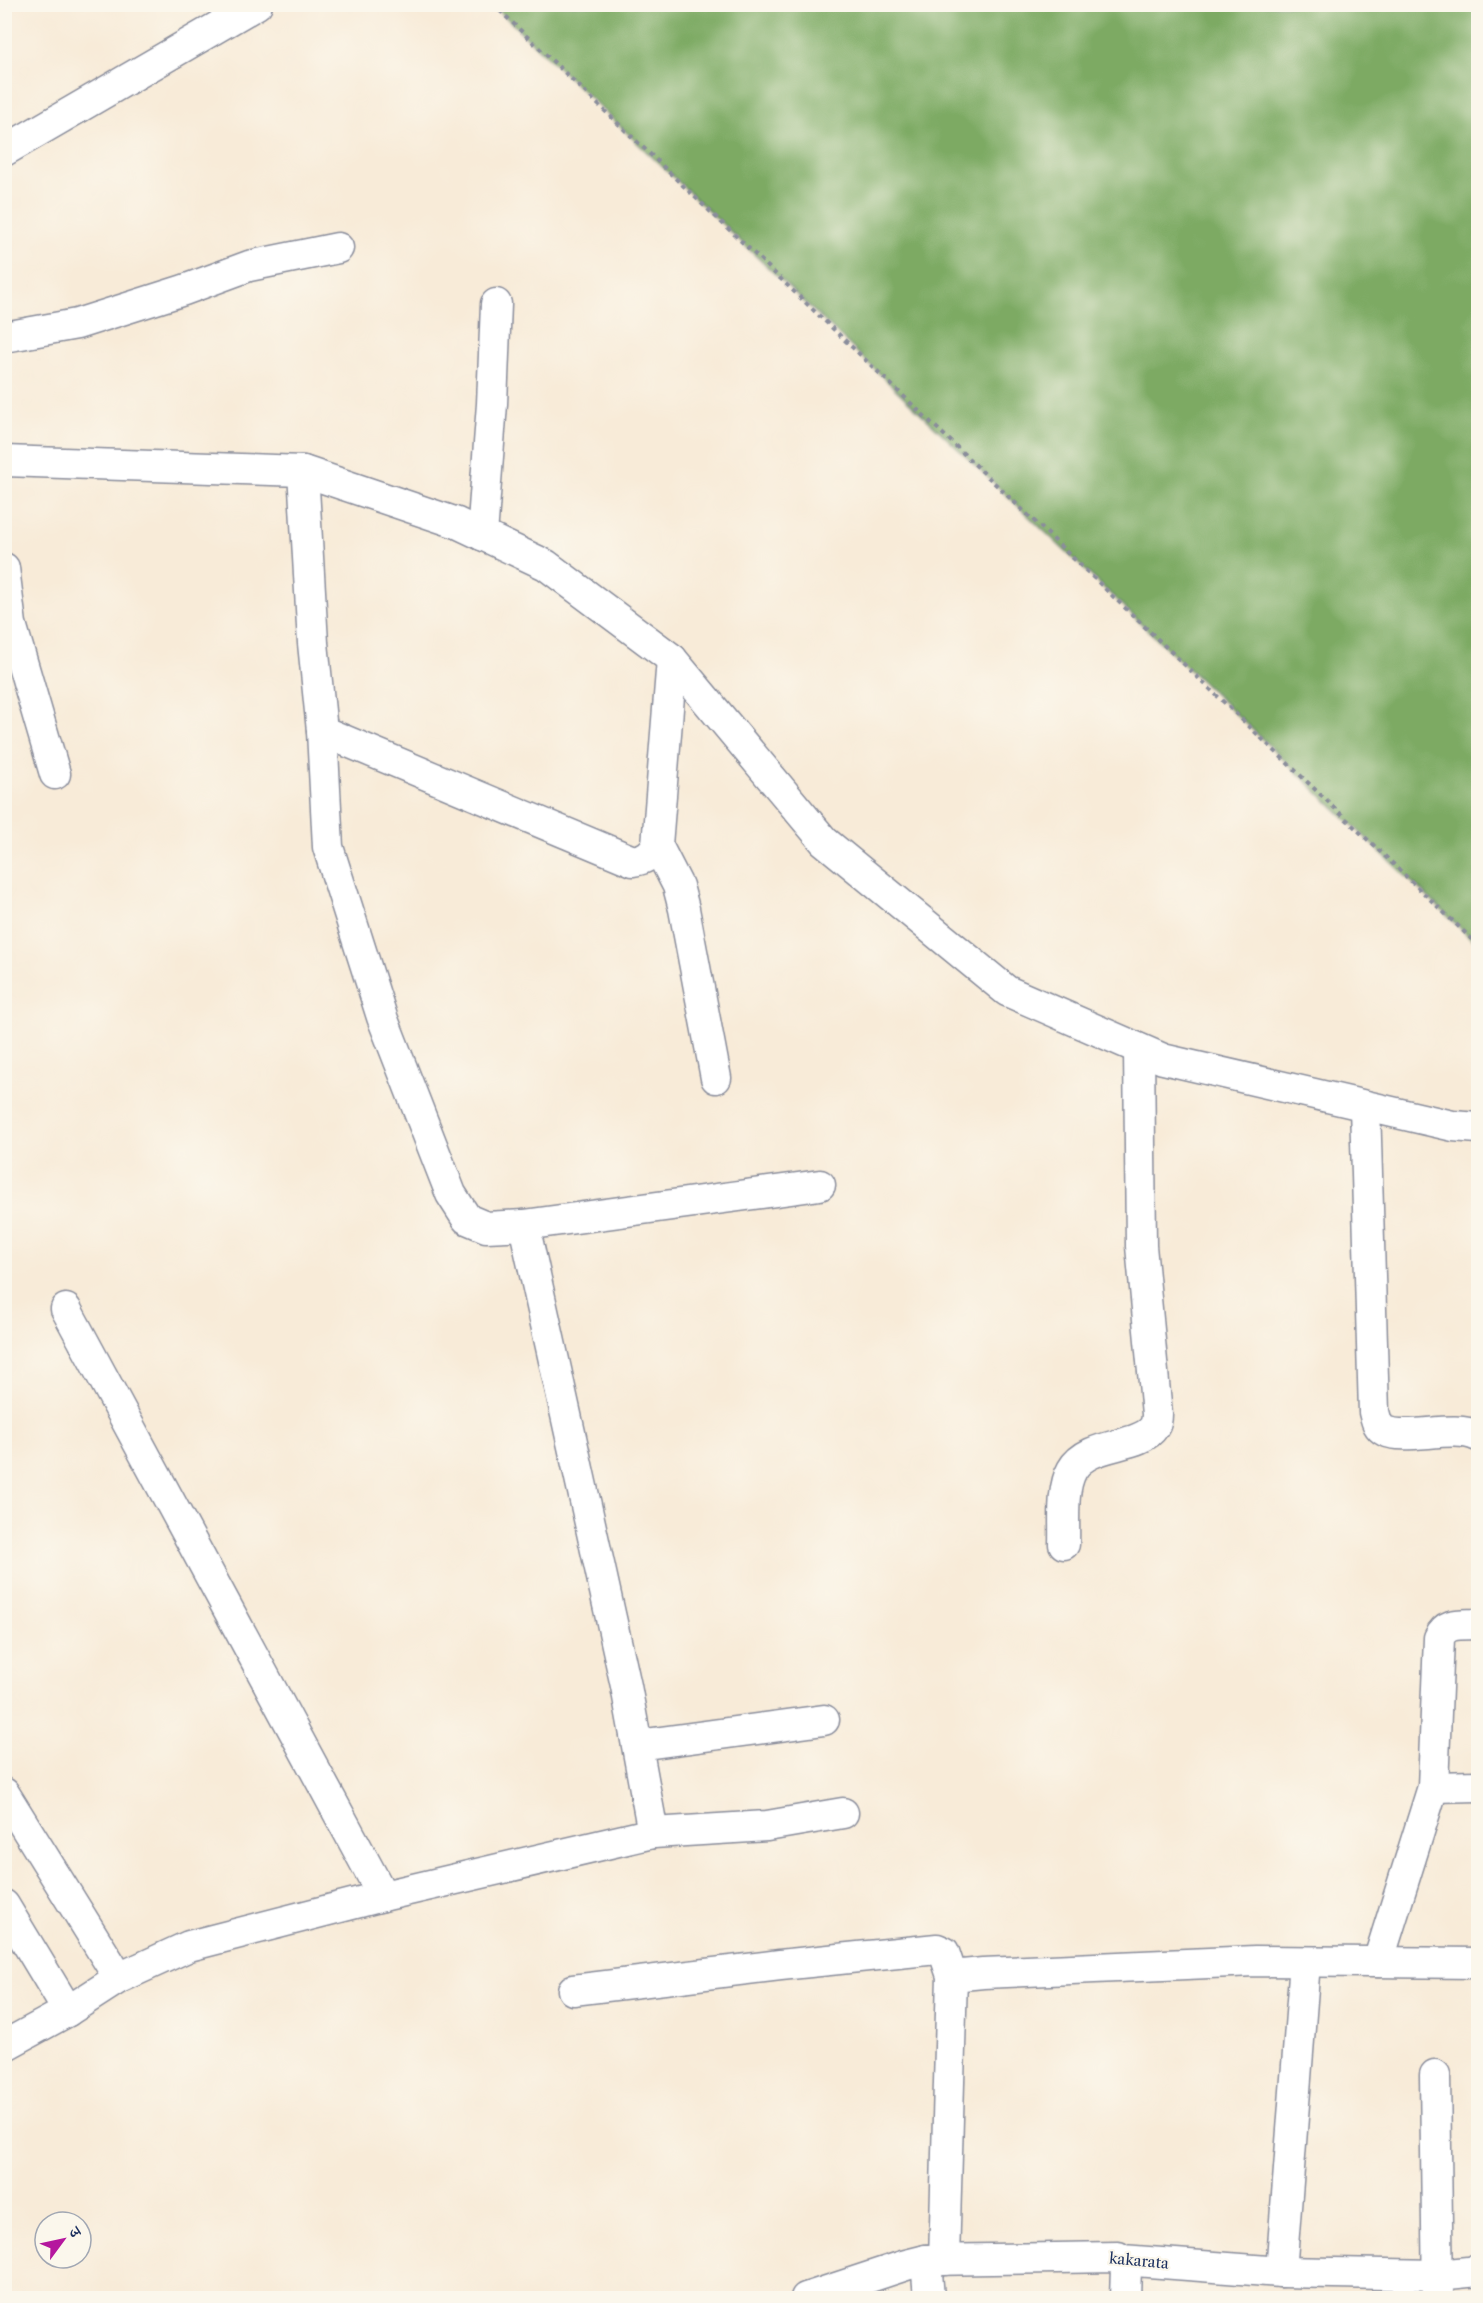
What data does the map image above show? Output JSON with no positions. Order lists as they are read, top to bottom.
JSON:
{
  "streets": {
    "street": ["kakarata"]
  },
  "north": "top right"
}
